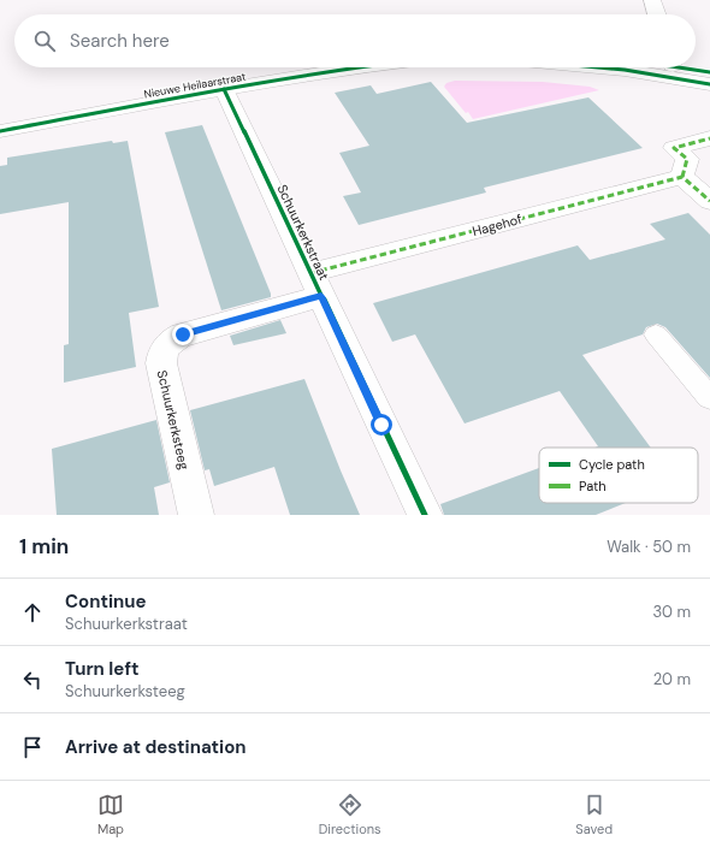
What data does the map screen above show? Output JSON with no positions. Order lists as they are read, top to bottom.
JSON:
{
  "streets": {
    "street": [
      "Nieuwe Heilaarstraat",
      "Hagehof",
      "Schuurkerkstraat",
      "Schuurkerksteeg"
    ]
  },
  "crossings": [
    ["Nieuwe Heilaarstraat", "Schuurkerkstraat"],
    ["Hagehof", "Schuurkerkstraat"],
    ["Hagehof", "Schuurkerksteeg"],
    ["Schuurkerkstraat", "Schuurkerksteeg"]
  ],
  "legend": ["Cycle path", "Path"],
  "page": {
    "search": "Search here",
    "heading": ["1 min", "Walk · 50 m"],
    "list": [
      ["Continue", "Schuurkerkstraat", "30 m"],
      ["Turn left", "Schuurkerksteeg", "20 m"],
      "Arrive at destination"
    ],
    "nav": ["Map", "Directions", "Saved"]
  }
}
